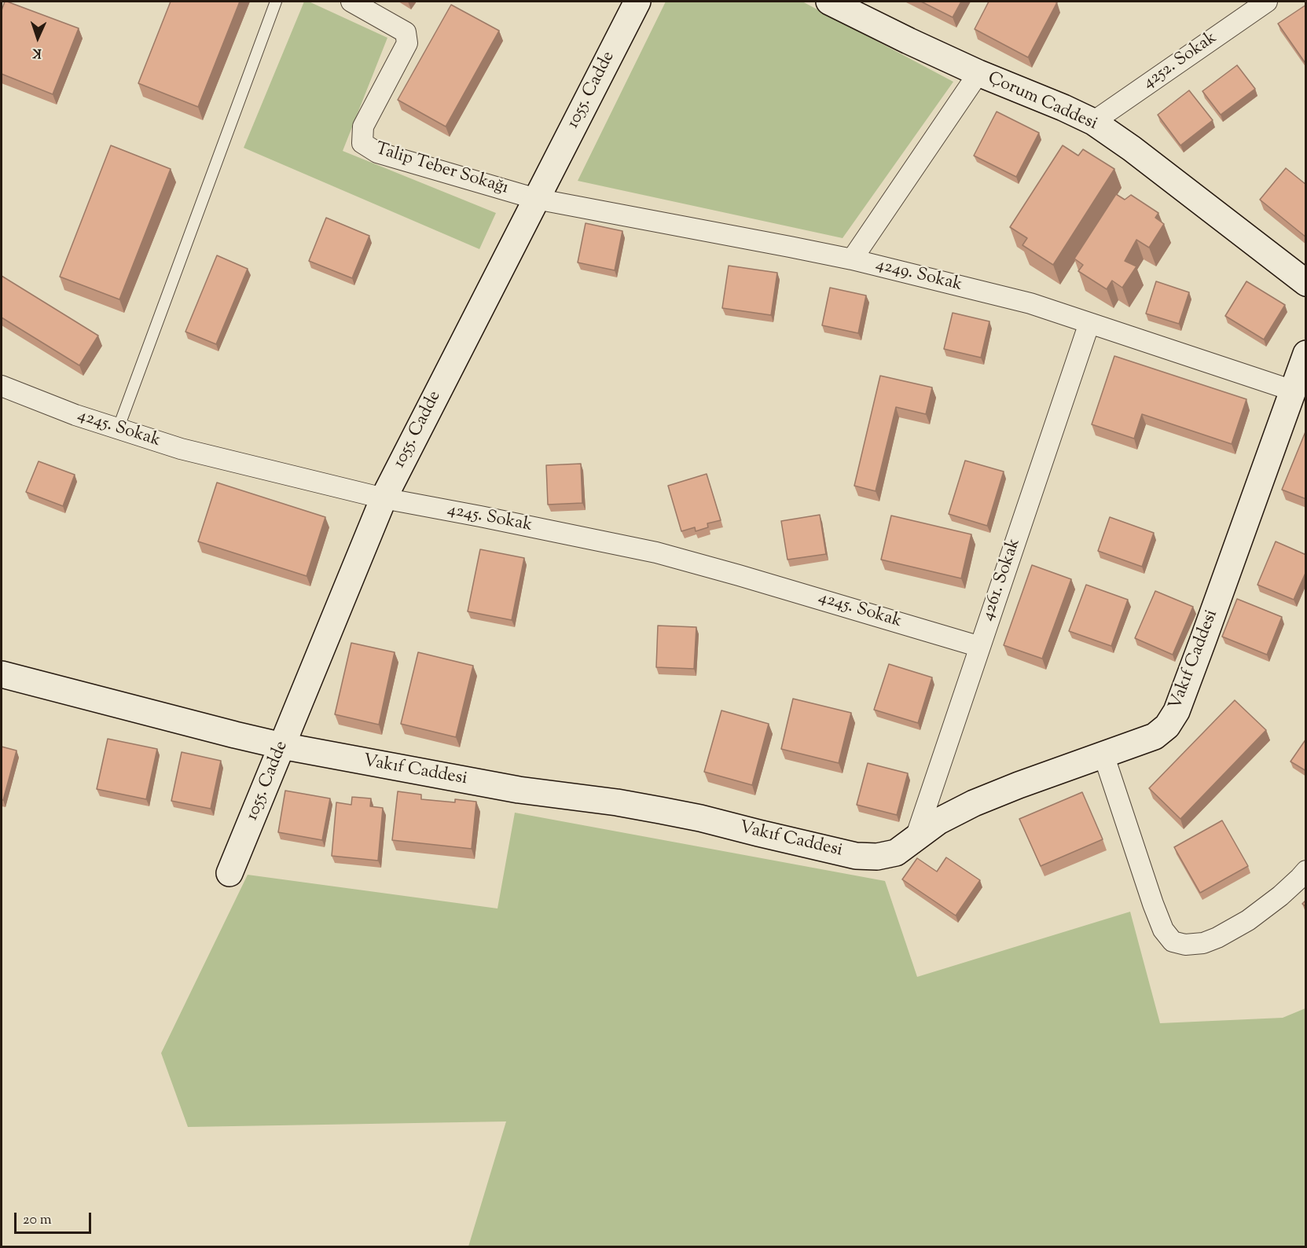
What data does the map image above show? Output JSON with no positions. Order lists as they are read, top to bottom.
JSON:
{
  "streets": {
    "street": [
      "4252. Sokak",
      "1055. Cadde",
      "Çorum Caddesi",
      "Talip Teber Sokağı",
      "4249. Sokak",
      "4245. Sokak",
      "4261. Sokak",
      "Vakıf Caddesi"
    ]
  },
  "crossings": [
    ["4252. Sokak", "Çorum Caddesi"],
    ["1055. Cadde", "Talip Teber Sokağı"],
    ["1055. Cadde", "4249. Sokak"],
    ["1055. Cadde", "4245. Sokak"],
    ["1055. Cadde", "Vakıf Caddesi"],
    ["Talip Teber Sokağı", "4249. Sokak"],
    ["4249. Sokak", "4261. Sokak"],
    ["4249. Sokak", "Vakıf Caddesi"],
    ["4245. Sokak", "4261. Sokak"],
    ["4261. Sokak", "Vakıf Caddesi"]
  ],
  "scale_bar": "20 m",
  "north": "bottom"
}
